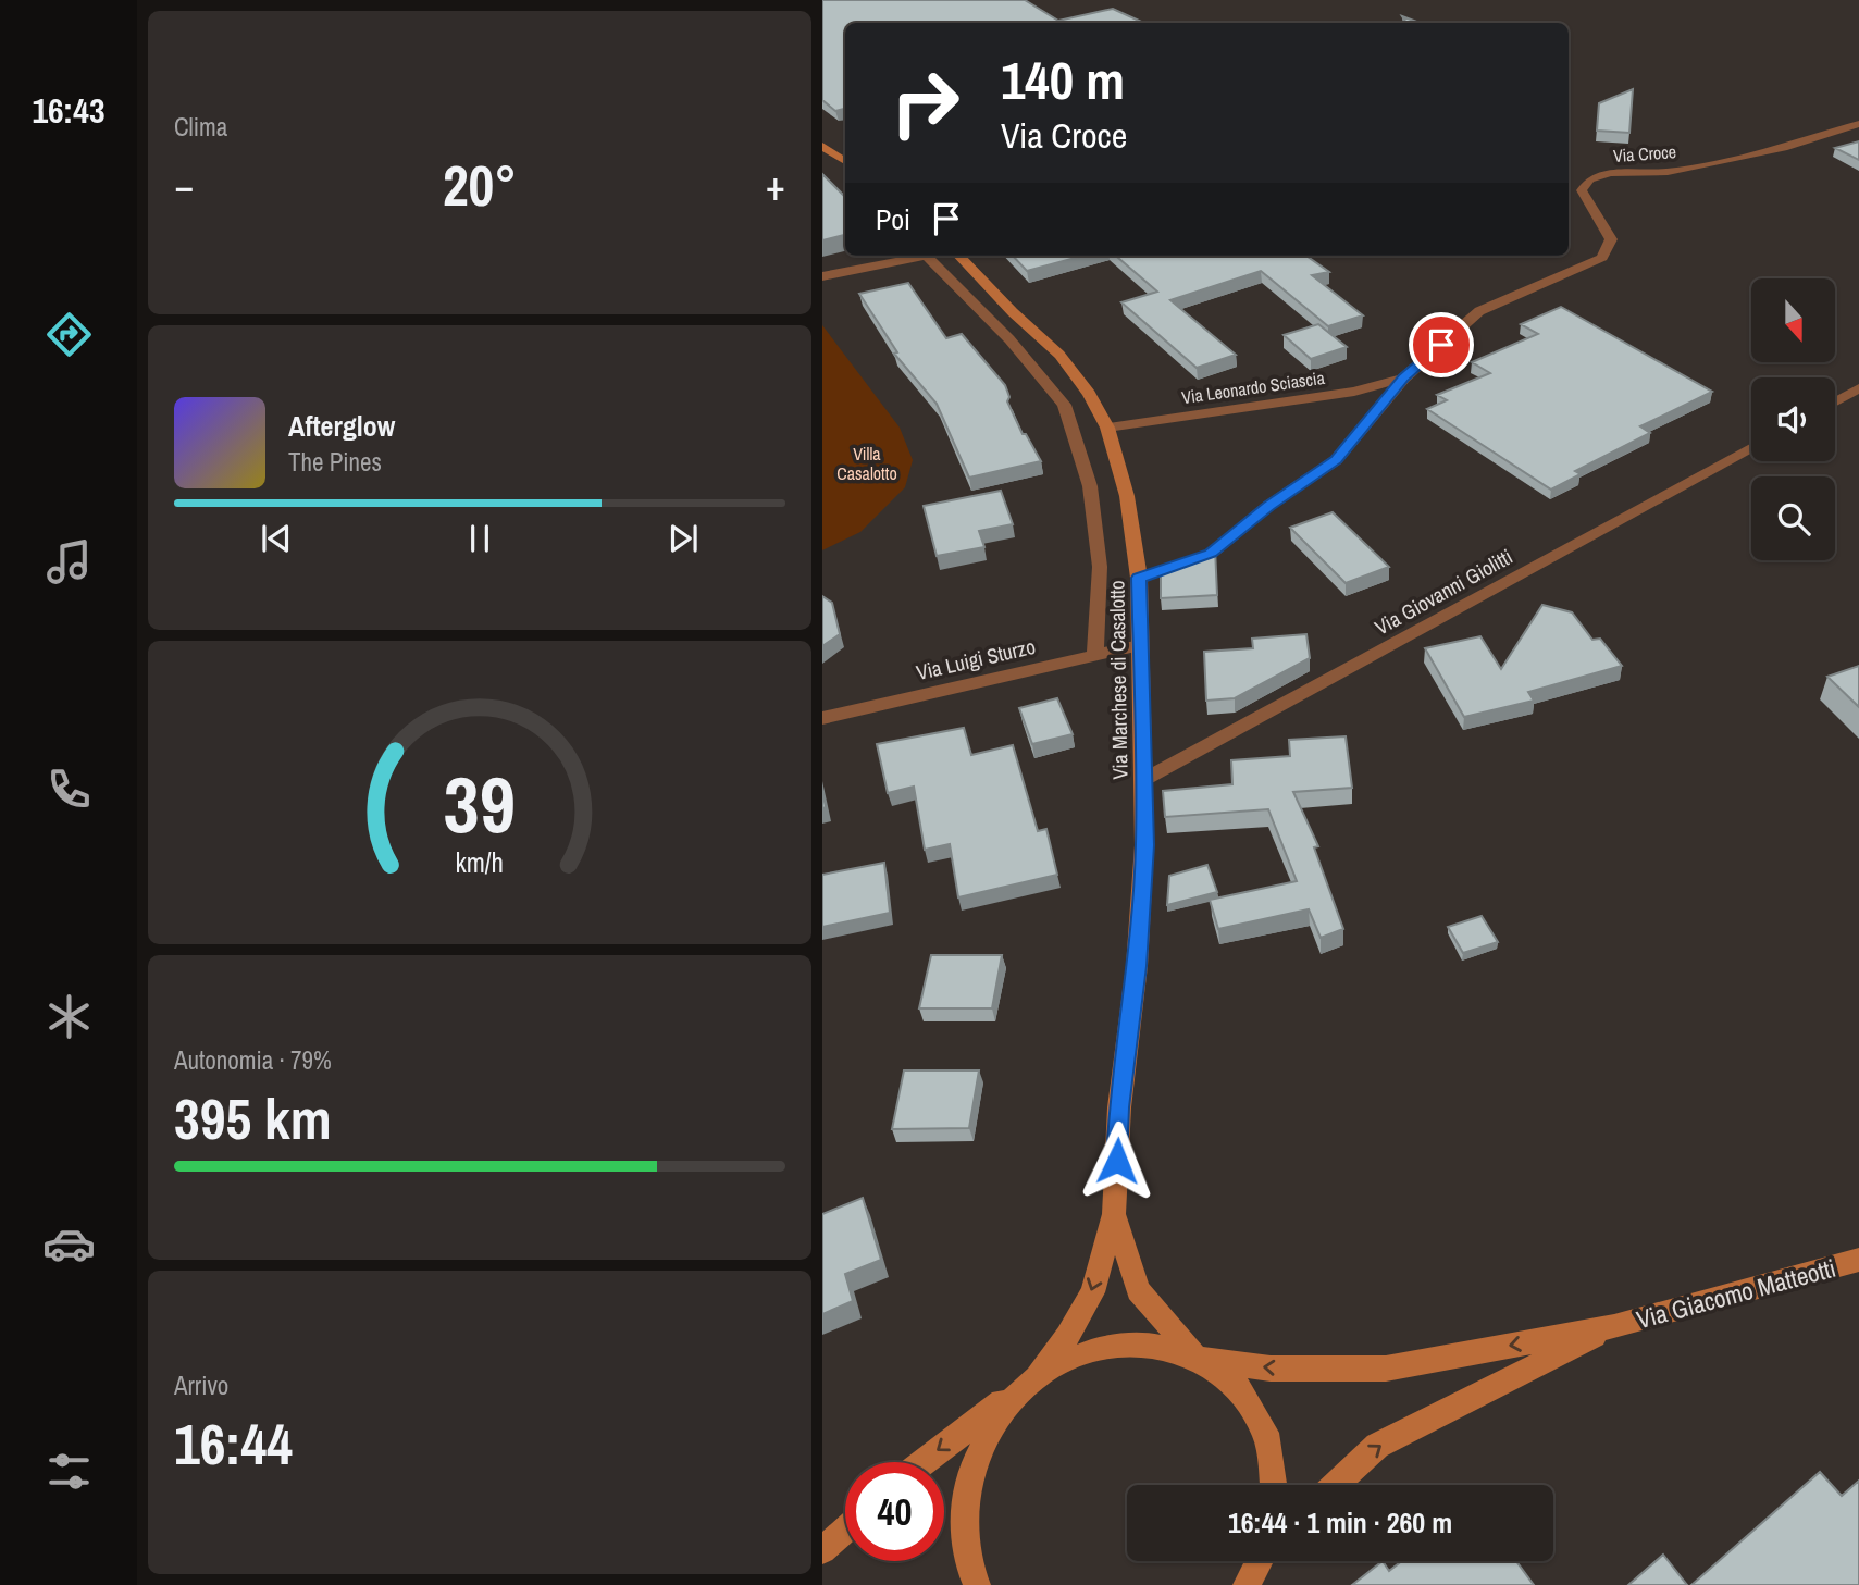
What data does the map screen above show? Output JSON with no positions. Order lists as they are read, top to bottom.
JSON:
{
  "streets": {
    "street": [
      "Via Croce",
      "Via Leonardo Sciascia",
      "Via Giovanni Giolitti",
      "Via Luigi Sturzo",
      "Via Marchese di Casalotto",
      "Via Giacomo Matteotti"
    ]
  },
  "crossings": [
    ["Via Croce", "Via Leonardo Sciascia"],
    ["Via Croce", "Via Marchese di Casalotto"],
    ["Via Leonardo Sciascia", "Via Marchese di Casalotto"],
    ["Via Giovanni Giolitti", "Via Marchese di Casalotto"],
    ["Via Luigi Sturzo", "Via Marchese di Casalotto"]
  ],
  "parks": ["Villa Casalotto"],
  "north": "bottom",
  "page": {
    "tabs": "16:43",
    "tile": [
      "Clima",
      ["Autonomia · 79%", "395 km"],
      ["Arrivo", "16:44"]
    ],
    "turn": ["140 m", "Via Croce"],
    "heat": ["−", "20°", "+"],
    "then": "Poi",
    "song": ["Afterglow", "The Pines"],
    "limit": "40",
    "trip": "16:44 · 1 min · 260 m",
    "gauge": ["39", "km/h"]
  }
}
